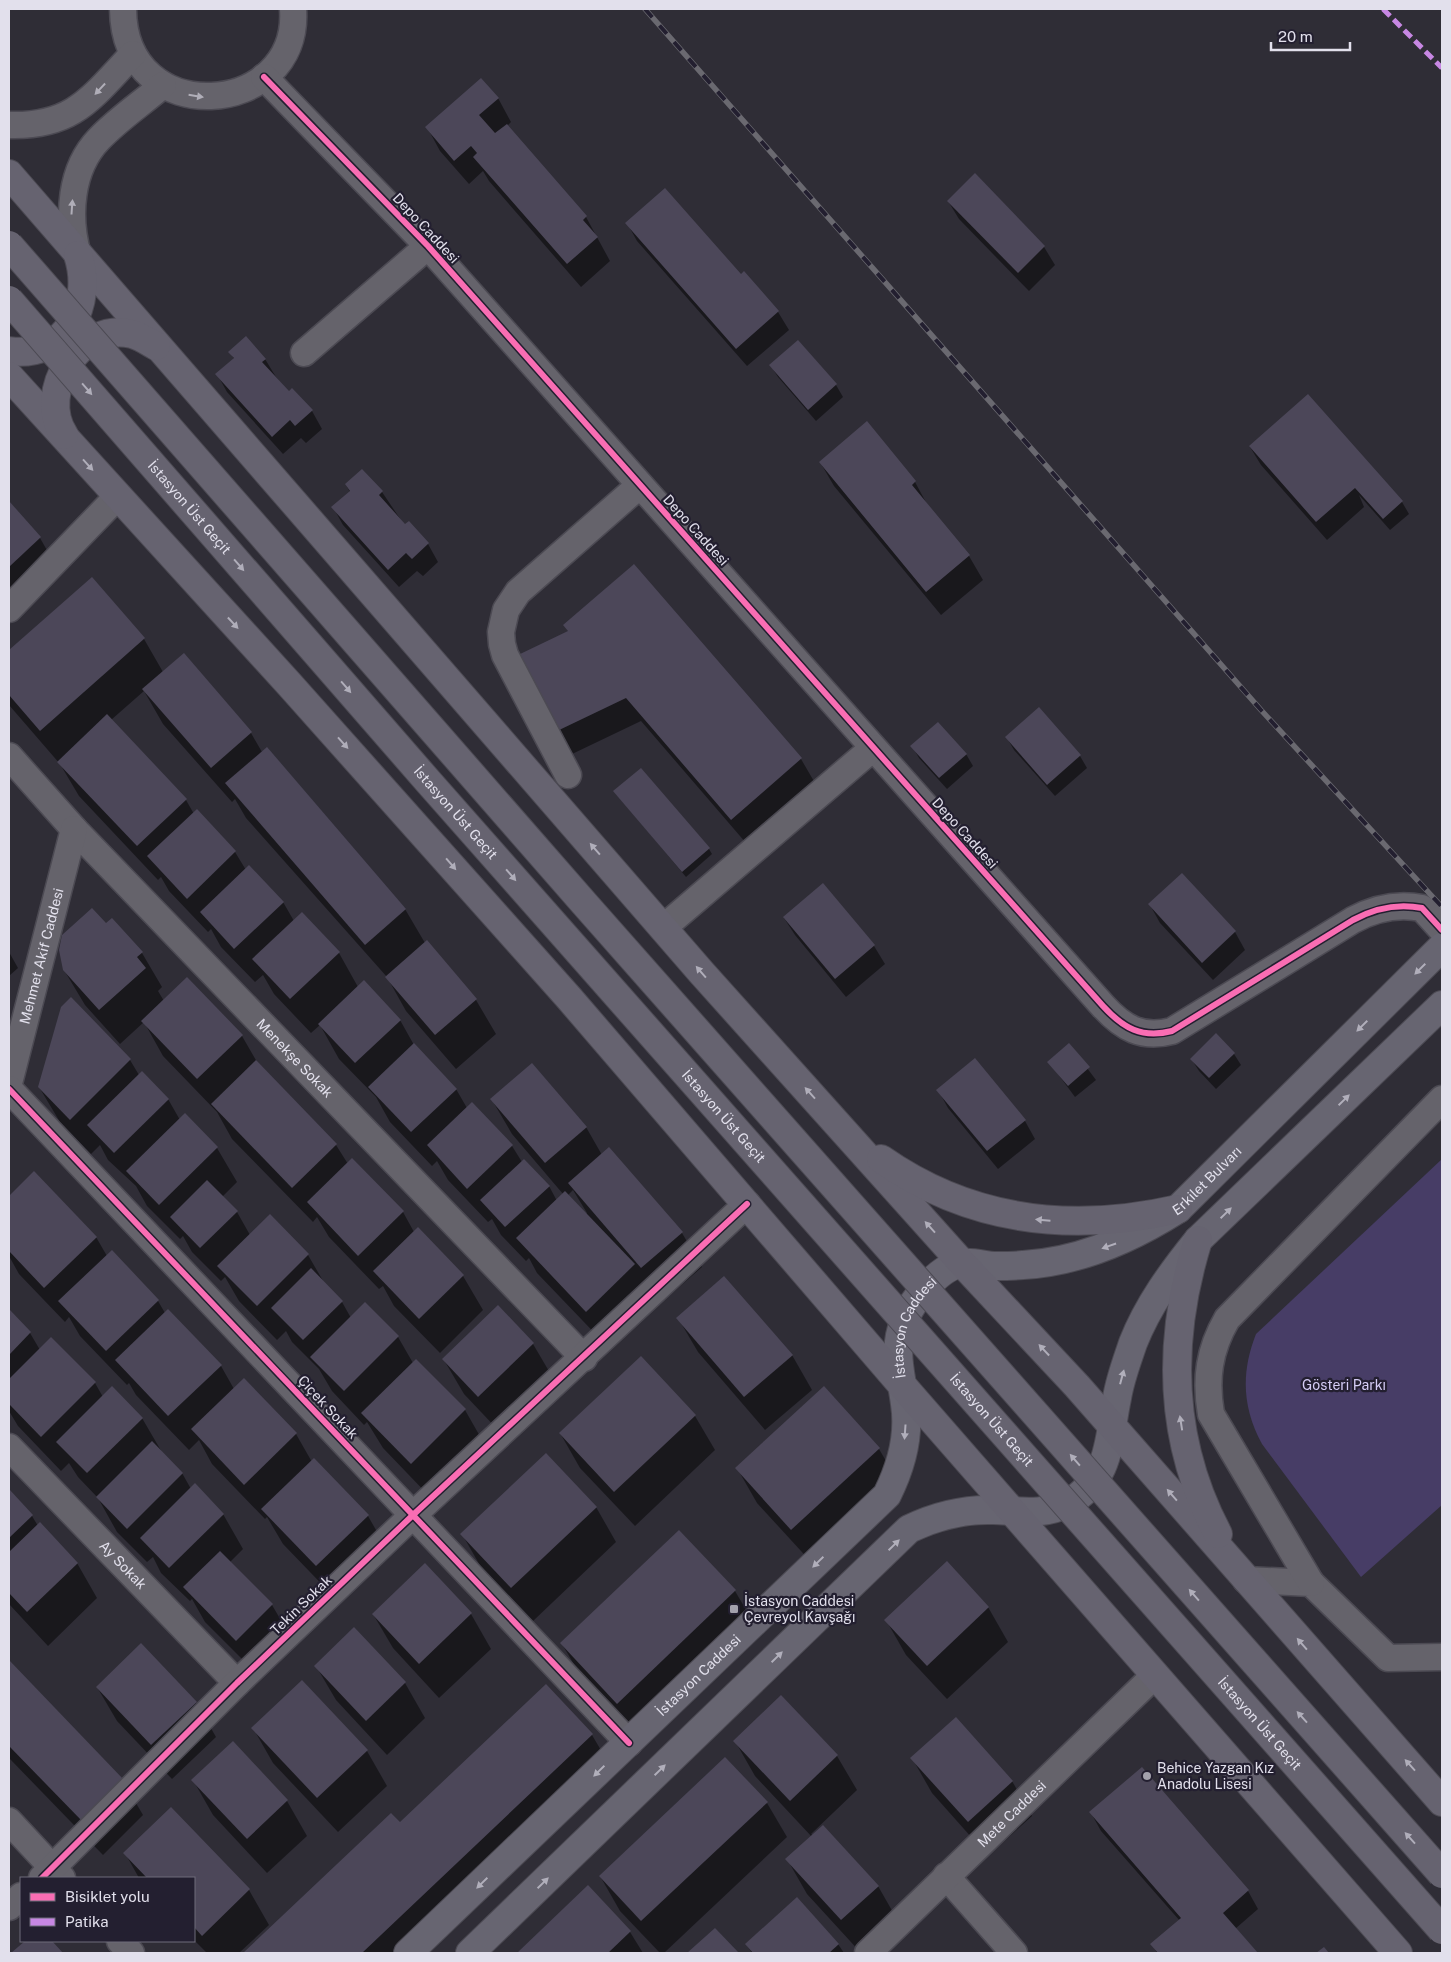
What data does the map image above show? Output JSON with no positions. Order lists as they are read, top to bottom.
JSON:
{
  "streets": {
    "highway": ["İstasyon Üst Geçit"],
    "main road": ["Erkilet Bulvarı", "İstasyon Caddesi"],
    "street": [
      "Depo Caddesi",
      "Mehmet Akif Caddesi",
      "Menekşe Sokak",
      "Çiçek Sokak",
      "Ay Sokak",
      "Tekin Sokak",
      "Mete Caddesi"
    ]
  },
  "crossings": [
    ["Mehmet Akif Caddesi", "Menekşe Sokak"],
    ["Menekşe Sokak", "Tekin Sokak"],
    ["Erkilet Bulvarı", "İstasyon Caddesi"],
    ["İstasyon Caddesi", "Çiçek Sokak"],
    ["Çiçek Sokak", "Tekin Sokak"],
    ["Ay Sokak", "Tekin Sokak"]
  ],
  "parks": ["Gösteri Parkı"],
  "places": {
    "transit": ["İstasyon Caddesi Çevreyol Kavşağı"],
    "other": ["Behice Yazgan Kız Anadolu Lisesi"]
  },
  "legend": ["Bisiklet yolu", "Patika"],
  "scale_bar": "20 m"
}
